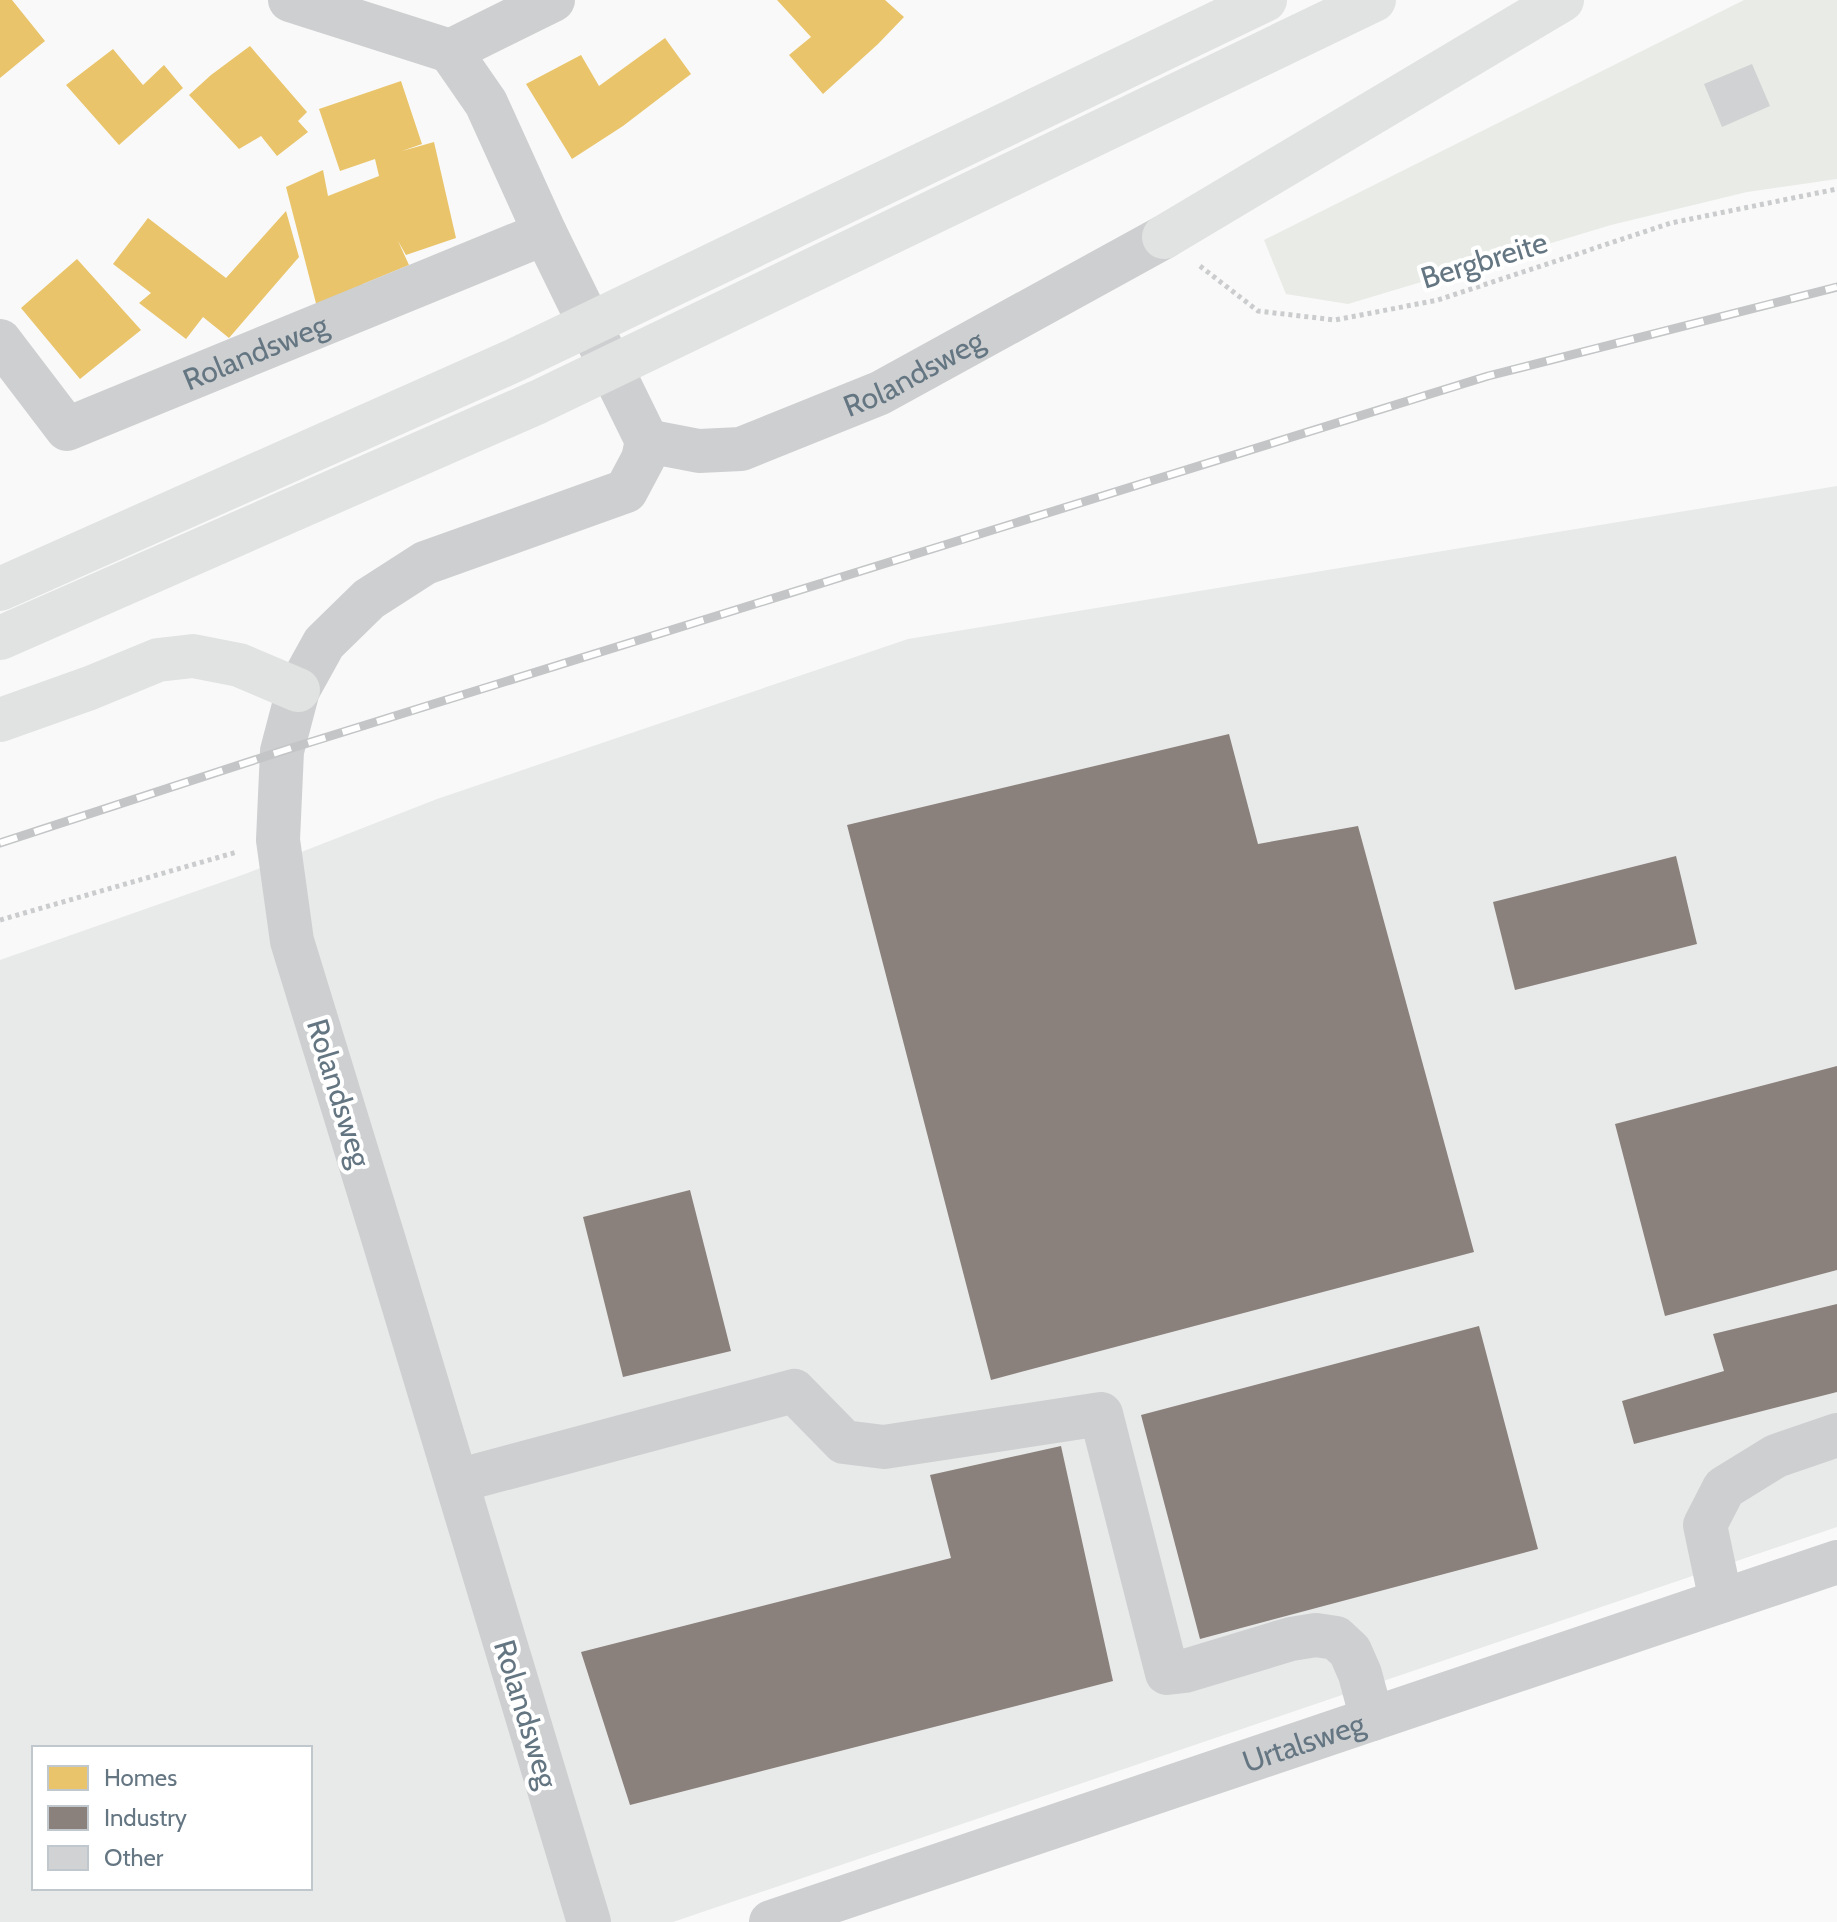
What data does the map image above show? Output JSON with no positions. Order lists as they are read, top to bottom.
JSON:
{
  "streets": {
    "street": ["Rolandsweg", "Urtalsweg"],
    "path": ["Bergbreite"]
  },
  "crossings": [
    ["Bergbreite", "Rolandsweg"]
  ],
  "legend": ["Homes", "Industry", "Other"]
}
